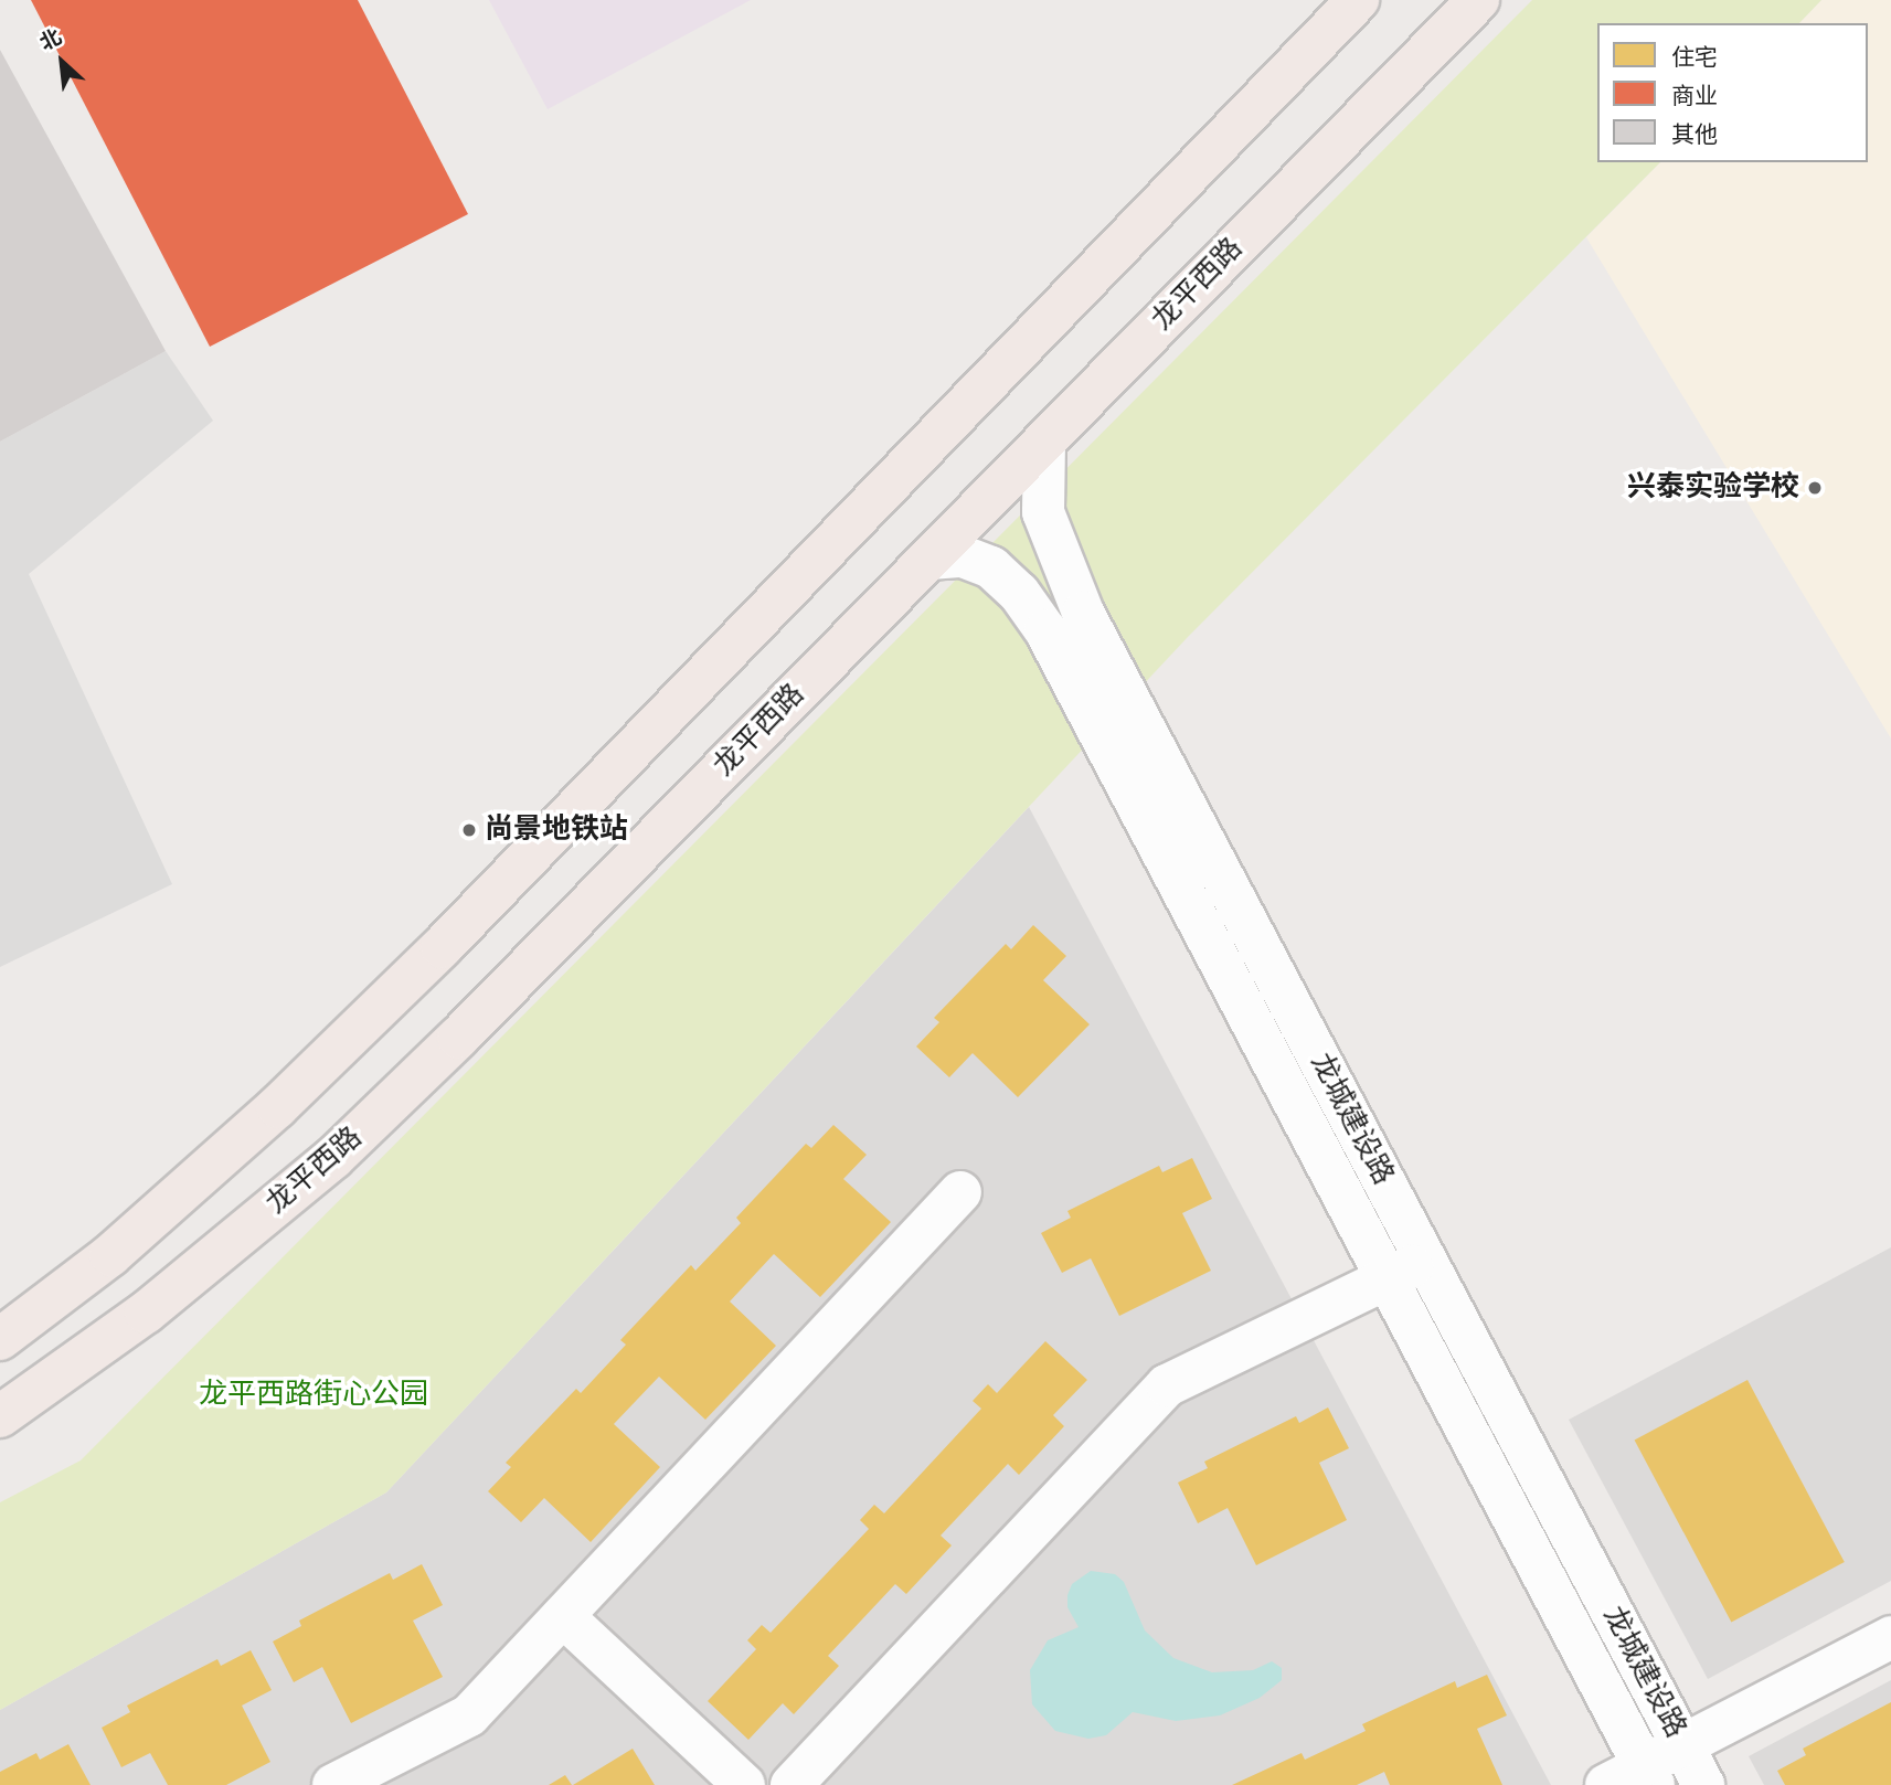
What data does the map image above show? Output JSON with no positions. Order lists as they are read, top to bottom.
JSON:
{
  "streets": {
    "main road": ["龙平西路"],
    "street": ["龙城建设路"]
  },
  "crossings": [
    ["龙平西路", "龙城建设路"]
  ],
  "parks": ["龙平西路街心公园"],
  "places": ["兴泰实验学校", "尚景地铁站"],
  "legend": ["住宅", "商业", "其他"],
  "north": "top left"
}
